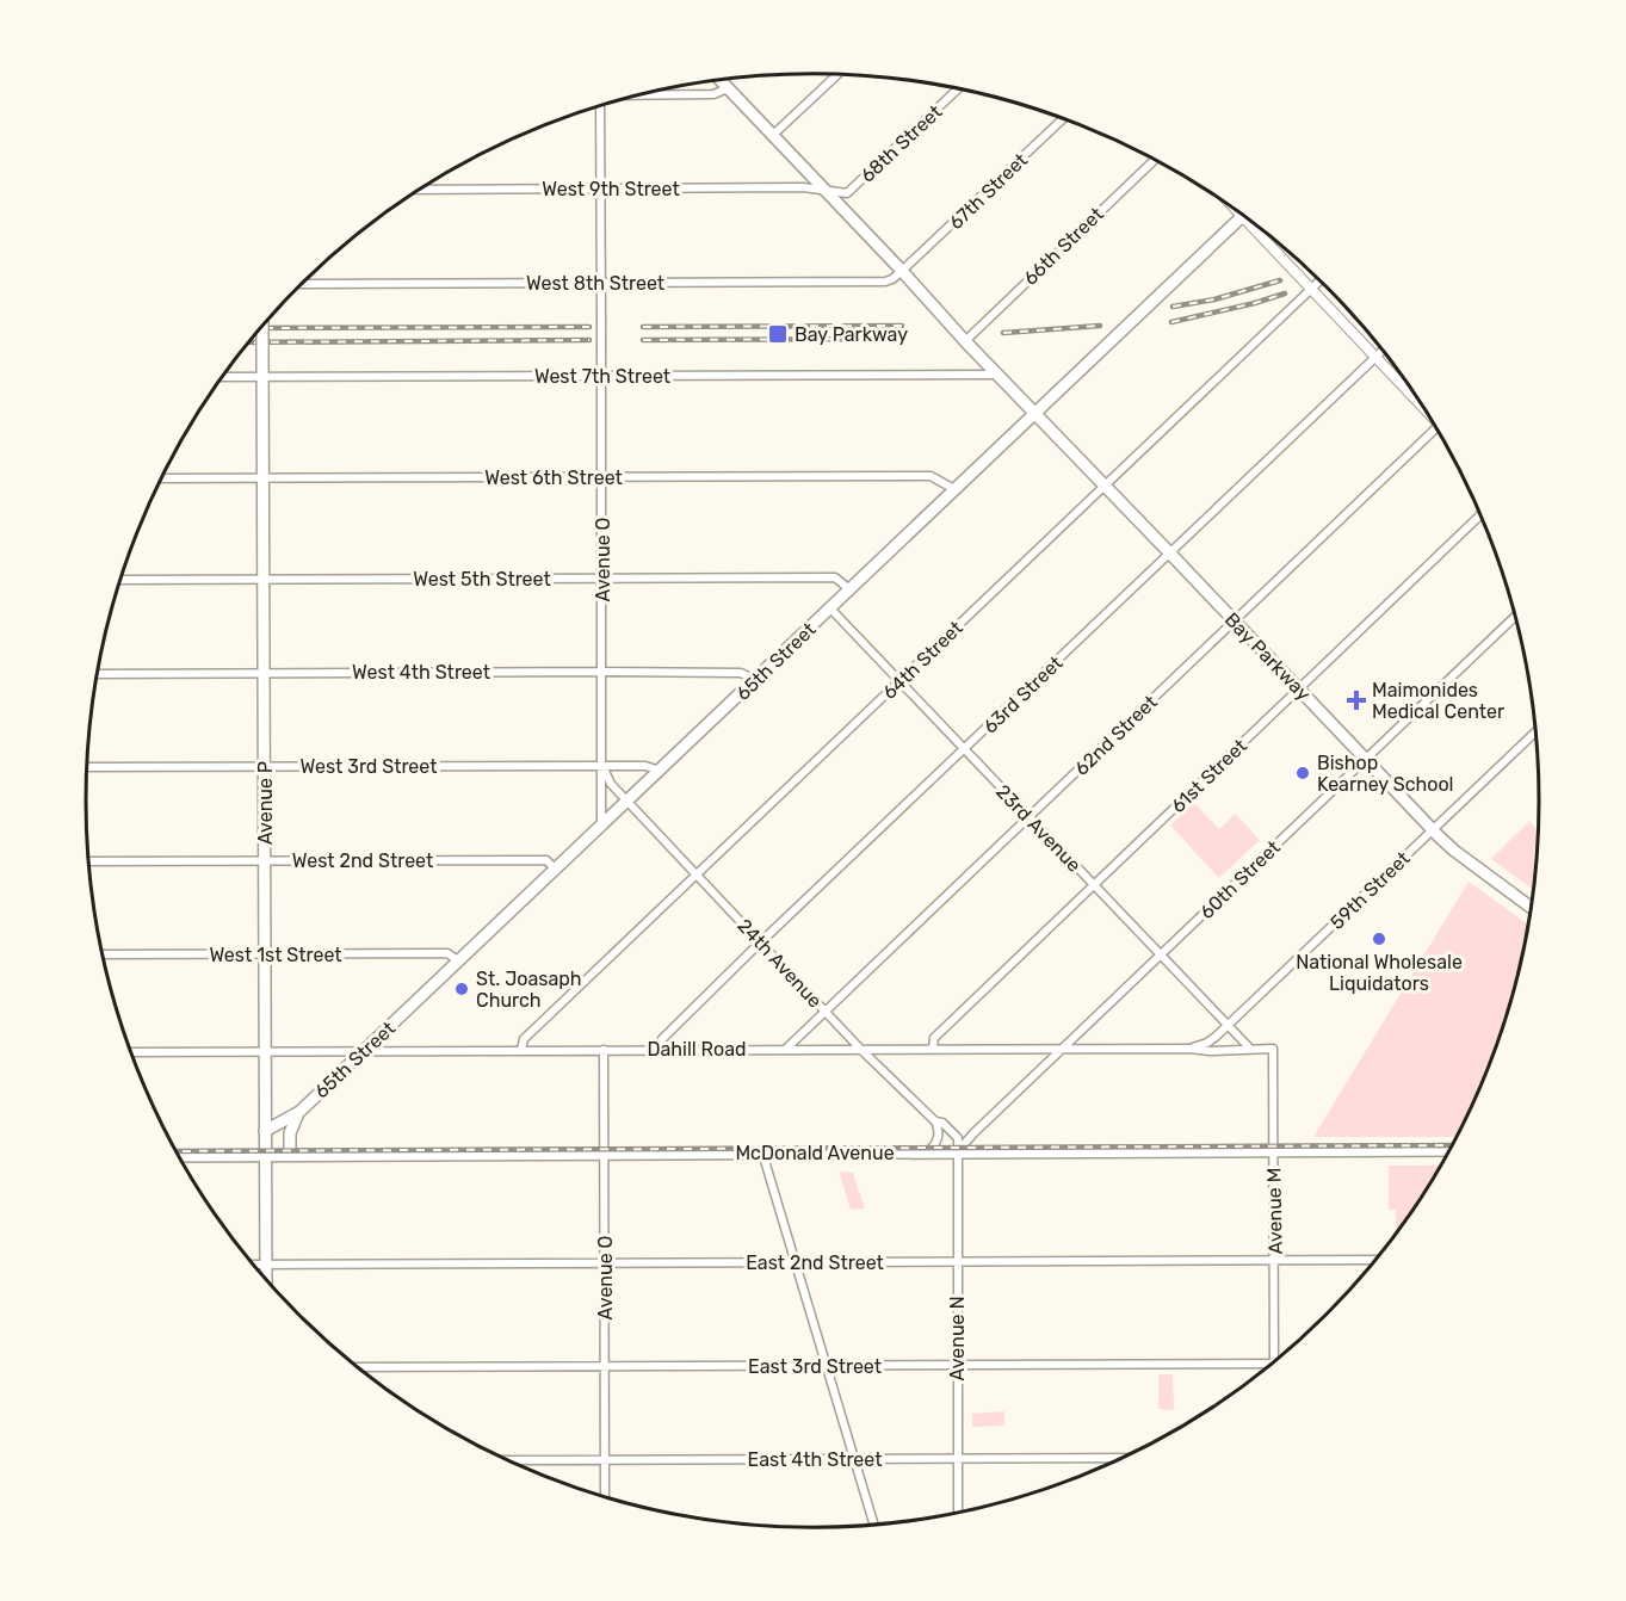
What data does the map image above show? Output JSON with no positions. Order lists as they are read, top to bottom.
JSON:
{
  "streets": {
    "main road": [
      "Bay Parkway",
      "65th Street",
      "Avenue P",
      "McDonald Avenue"
    ],
    "street": [
      "68th Street",
      "West 9th Street",
      "67th Street",
      "66th Street",
      "West 8th Street",
      "West 7th Street",
      "West 6th Street",
      "Avenue O",
      "West 5th Street",
      "64th Street",
      "West 4th Street",
      "63rd Street",
      "62nd Street",
      "West 3rd Street",
      "61st Street",
      "23rd Avenue",
      "West 2nd Street",
      "60th Street",
      "59th Street",
      "West 1st Street",
      "24th Avenue",
      "Dahill Road",
      "Avenue M",
      "East 2nd Street",
      "Avenue N",
      "East 3rd Street",
      "East 4th Street"
    ]
  },
  "crossings": [
    ["68th Street", "West 9th Street"],
    ["68th Street", "Bay Parkway"],
    ["West 9th Street", "Avenue O"],
    ["West 9th Street", "Bay Parkway"],
    ["67th Street", "West 8th Street"],
    ["67th Street", "Bay Parkway"],
    ["66th Street", "Bay Parkway"],
    ["West 8th Street", "Avenue O"],
    ["West 8th Street", "Bay Parkway"],
    ["West 7th Street", "Avenue O"],
    ["West 7th Street", "Bay Parkway"],
    ["West 7th Street", "Avenue P"],
    ["West 6th Street", "Avenue O"],
    ["West 6th Street", "65th Street"],
    ["West 6th Street", "Avenue P"],
    ["Avenue O", "West 5th Street"],
    ["Avenue O", "65th Street"],
    ["Avenue O", "West 4th Street"],
    ["Avenue O", "West 3rd Street"],
    ["Avenue O", "Dahill Road"],
    ["Avenue O", "McDonald Avenue"],
    ["Avenue O", "East 2nd Street"],
    ["Avenue O", "East 3rd Street"],
    ["Avenue O", "East 4th Street"],
    ["West 5th Street", "65th Street"],
    ["West 5th Street", "Avenue P"],
    ["Bay Parkway", "64th Street"],
    ["Bay Parkway", "65th Street"],
    ["Bay Parkway", "63rd Street"],
    ["Bay Parkway", "62nd Street"],
    ["Bay Parkway", "61st Street"],
    ["Bay Parkway", "60th Street"],
    ["Bay Parkway", "59th Street"],
    ["64th Street", "23rd Avenue"],
    ["64th Street", "24th Avenue"],
    ["64th Street", "Dahill Road"],
    ["65th Street", "West 4th Street"],
    ["65th Street", "West 3rd Street"],
    ["65th Street", "Avenue P"],
    ["65th Street", "23rd Avenue"],
    ["65th Street", "West 2nd Street"],
    ["65th Street", "West 1st Street"],
    ["65th Street", "24th Avenue"],
    ["65th Street", "Dahill Road"],
    ["65th Street", "McDonald Avenue"],
    ["West 4th Street", "Avenue P"],
    ["63rd Street", "23rd Avenue"],
    ["63rd Street", "24th Avenue"],
    ["63rd Street", "Dahill Road"],
    ["62nd Street", "23rd Avenue"],
    ["62nd Street", "24th Avenue"],
    ["62nd Street", "Dahill Road"],
    ["West 3rd Street", "Avenue P"],
    ["61st Street", "23rd Avenue"],
    ["61st Street", "Dahill Road"],
    ["Avenue P", "West 2nd Street"],
    ["Avenue P", "West 1st Street"],
    ["Avenue P", "Dahill Road"],
    ["Avenue P", "McDonald Avenue"],
    ["Avenue P", "East 2nd Street"],
    ["23rd Avenue", "60th Street"],
    ["23rd Avenue", "59th Street"],
    ["23rd Avenue", "Dahill Road"],
    ["60th Street", "24th Avenue"],
    ["60th Street", "Dahill Road"],
    ["60th Street", "McDonald Avenue"],
    ["60th Street", "Avenue N"],
    ["59th Street", "Dahill Road"],
    ["24th Avenue", "Dahill Road"],
    ["24th Avenue", "McDonald Avenue"],
    ["24th Avenue", "Avenue N"],
    ["Dahill Road", "Avenue M"],
    ["McDonald Avenue", "Avenue M"],
    ["McDonald Avenue", "Avenue N"],
    ["Avenue M", "East 2nd Street"],
    ["East 2nd Street", "Avenue N"],
    ["Avenue N", "East 3rd Street"],
    ["Avenue N", "East 4th Street"]
  ],
  "places": {
    "transit": ["Bay Parkway"],
    "health": ["Maimonides Medical Center"],
    "other": ["Bishop Kearney School", "National Wholesale Liquidators", "St. Joasaph Church"]
  }
}
